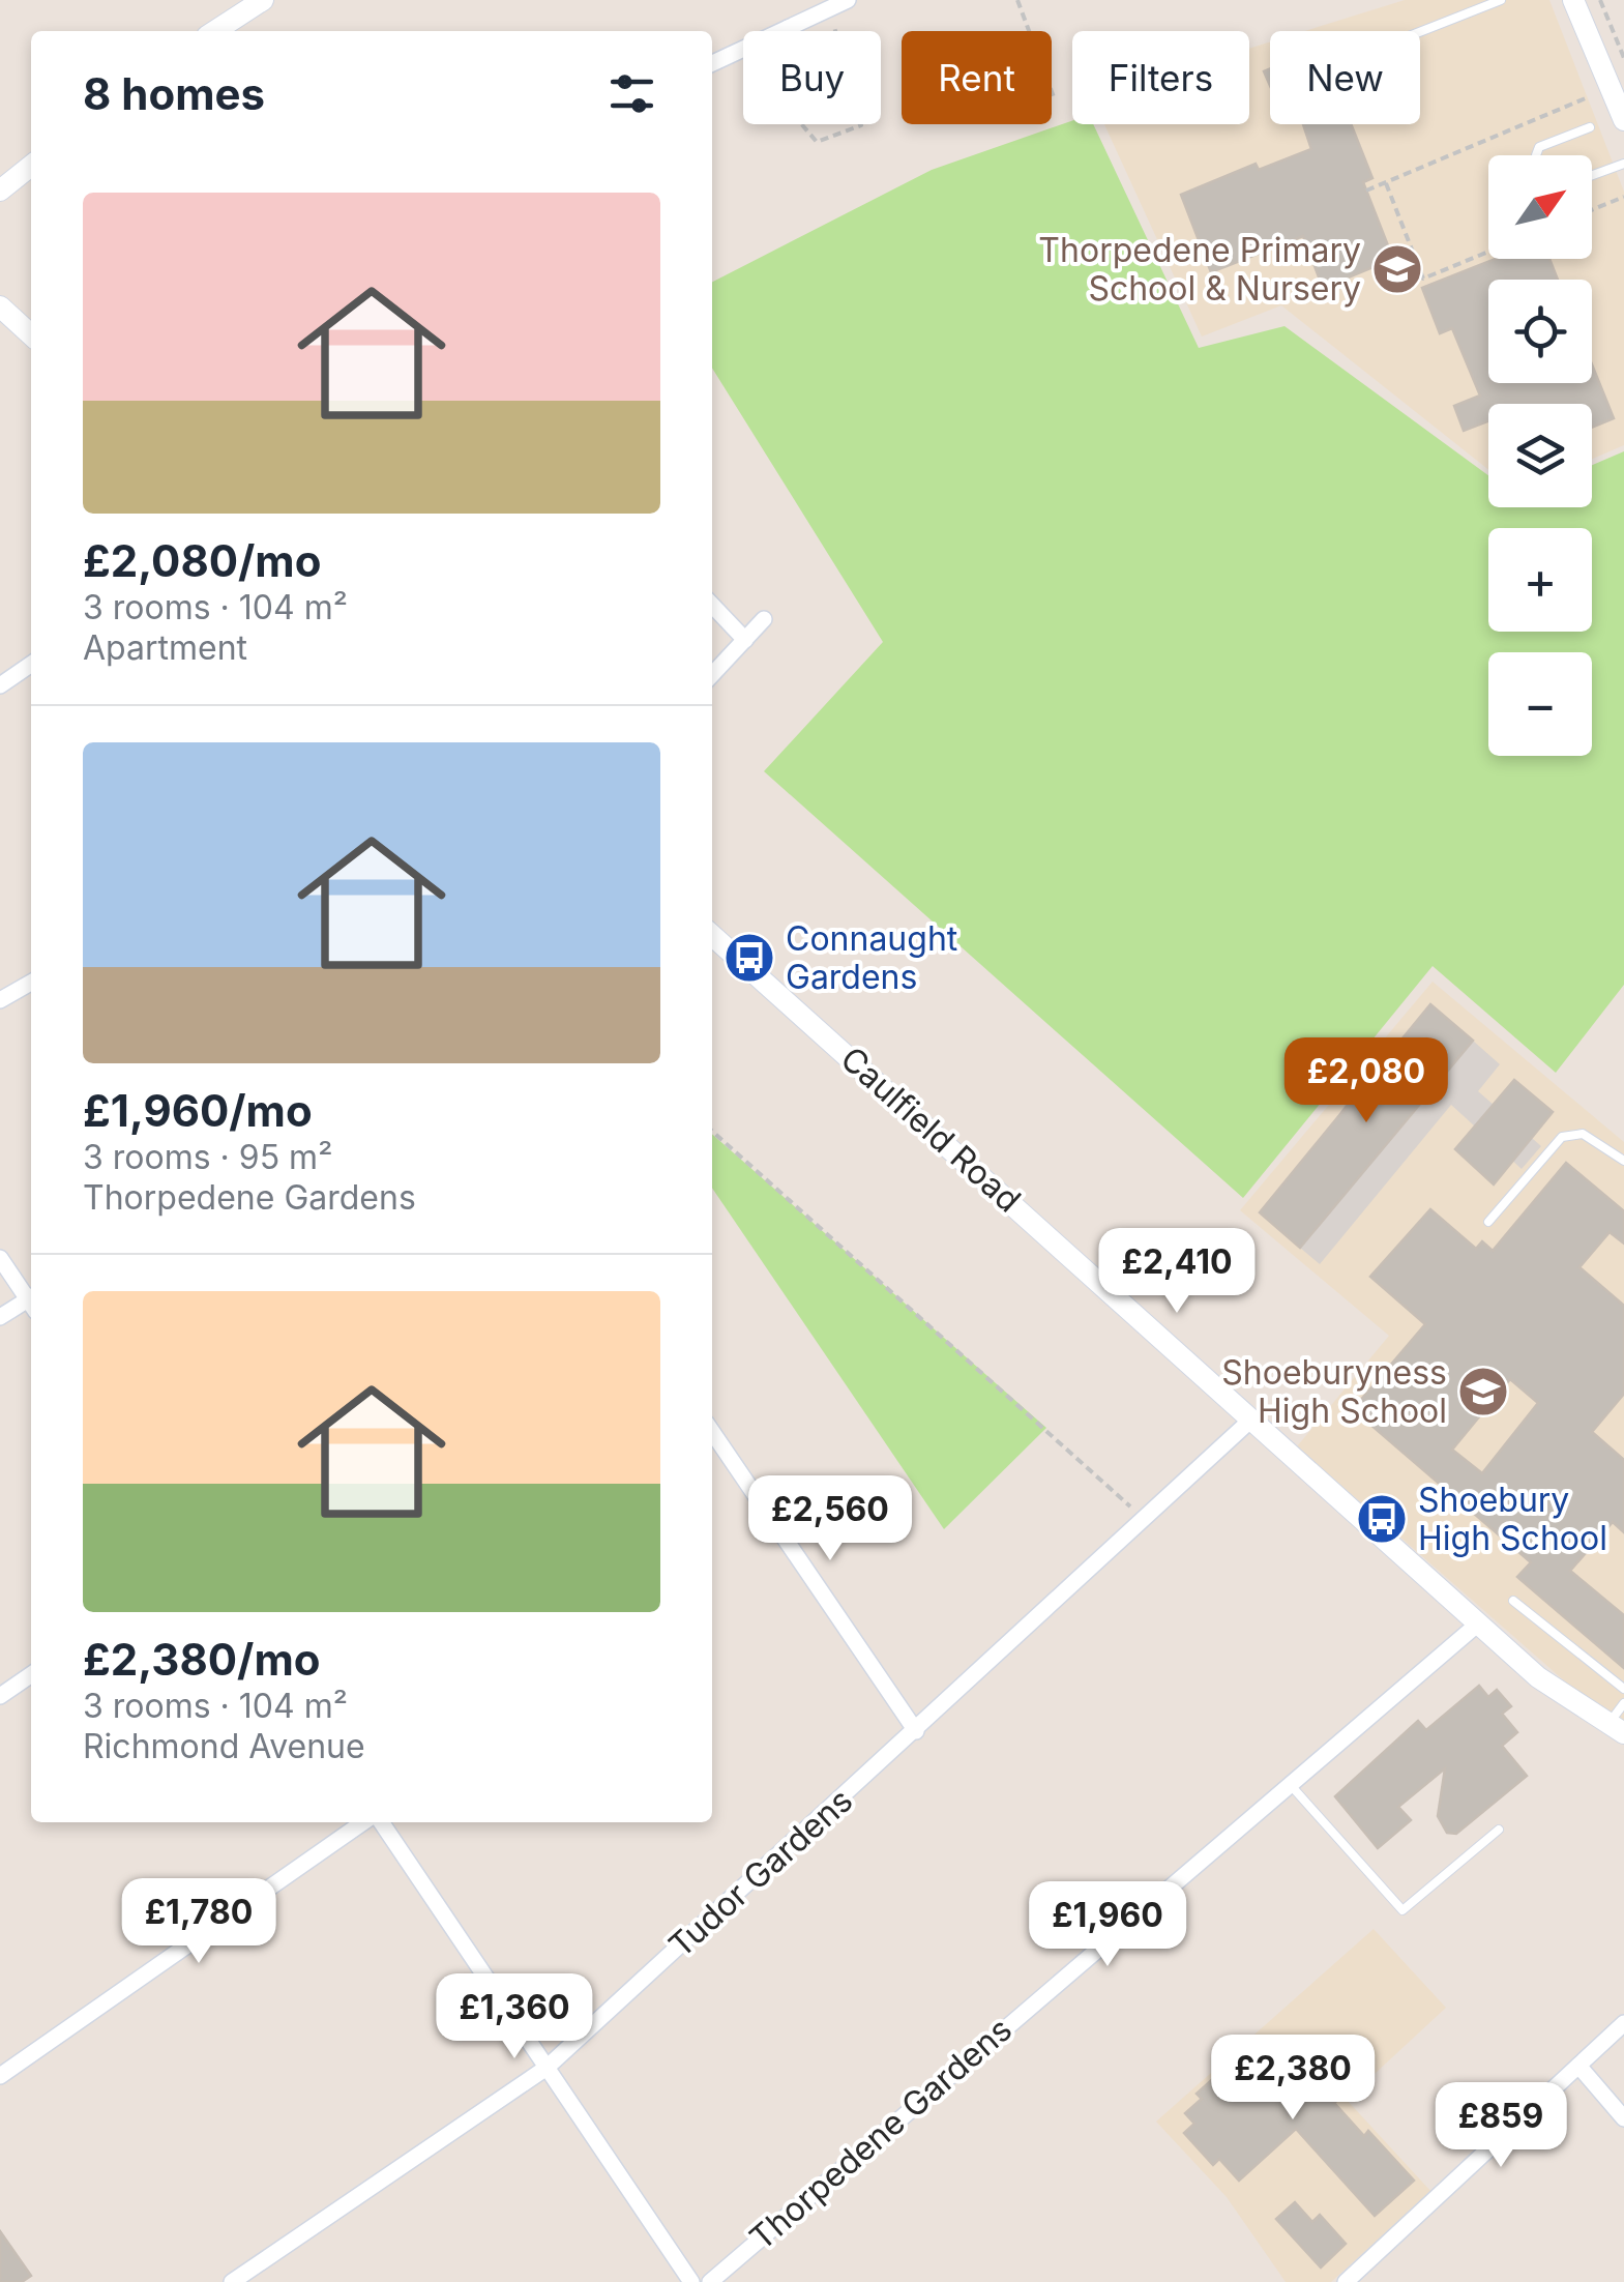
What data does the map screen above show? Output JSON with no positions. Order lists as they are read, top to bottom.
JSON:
{
  "streets": {
    "street": ["Caulfield Road", "Tudor Gardens", "Thorpedene Gardens"]
  },
  "crossings": [
    ["Caulfield Road", "Tudor Gardens"],
    ["Caulfield Road", "Thorpedene Gardens"]
  ],
  "places": {
    "school or university": ["Thorpedene Primary School & Nursery", "Shoeburyness High School"],
    "bus stop": ["Connaught Gardens", "Shoebury High School"]
  },
  "north": "top right",
  "page": {
    "chip": [
      "Buy",
      "Rent",
      "Filters",
      "New"
    ],
    "heading": "8 homes",
    "map_buttons": ["+", "−"],
    "list": [
      {
        "name": "£2,080/mo",
        "note": "3 rooms · 104 m² · Apartment"
      },
      {
        "name": "£1,960/mo",
        "note": "3 rooms · 95 m² · Thorpedene Gardens"
      },
      {
        "name": "£2,380/mo",
        "note": "3 rooms · 104 m² · Richmond Avenue"
      }
    ],
    "price": [
      "£2,080",
      "£2,410",
      "£2,560",
      "£1,780",
      "£1,960",
      "£1,360",
      "£2,380",
      "£859"
    ]
  }
}
